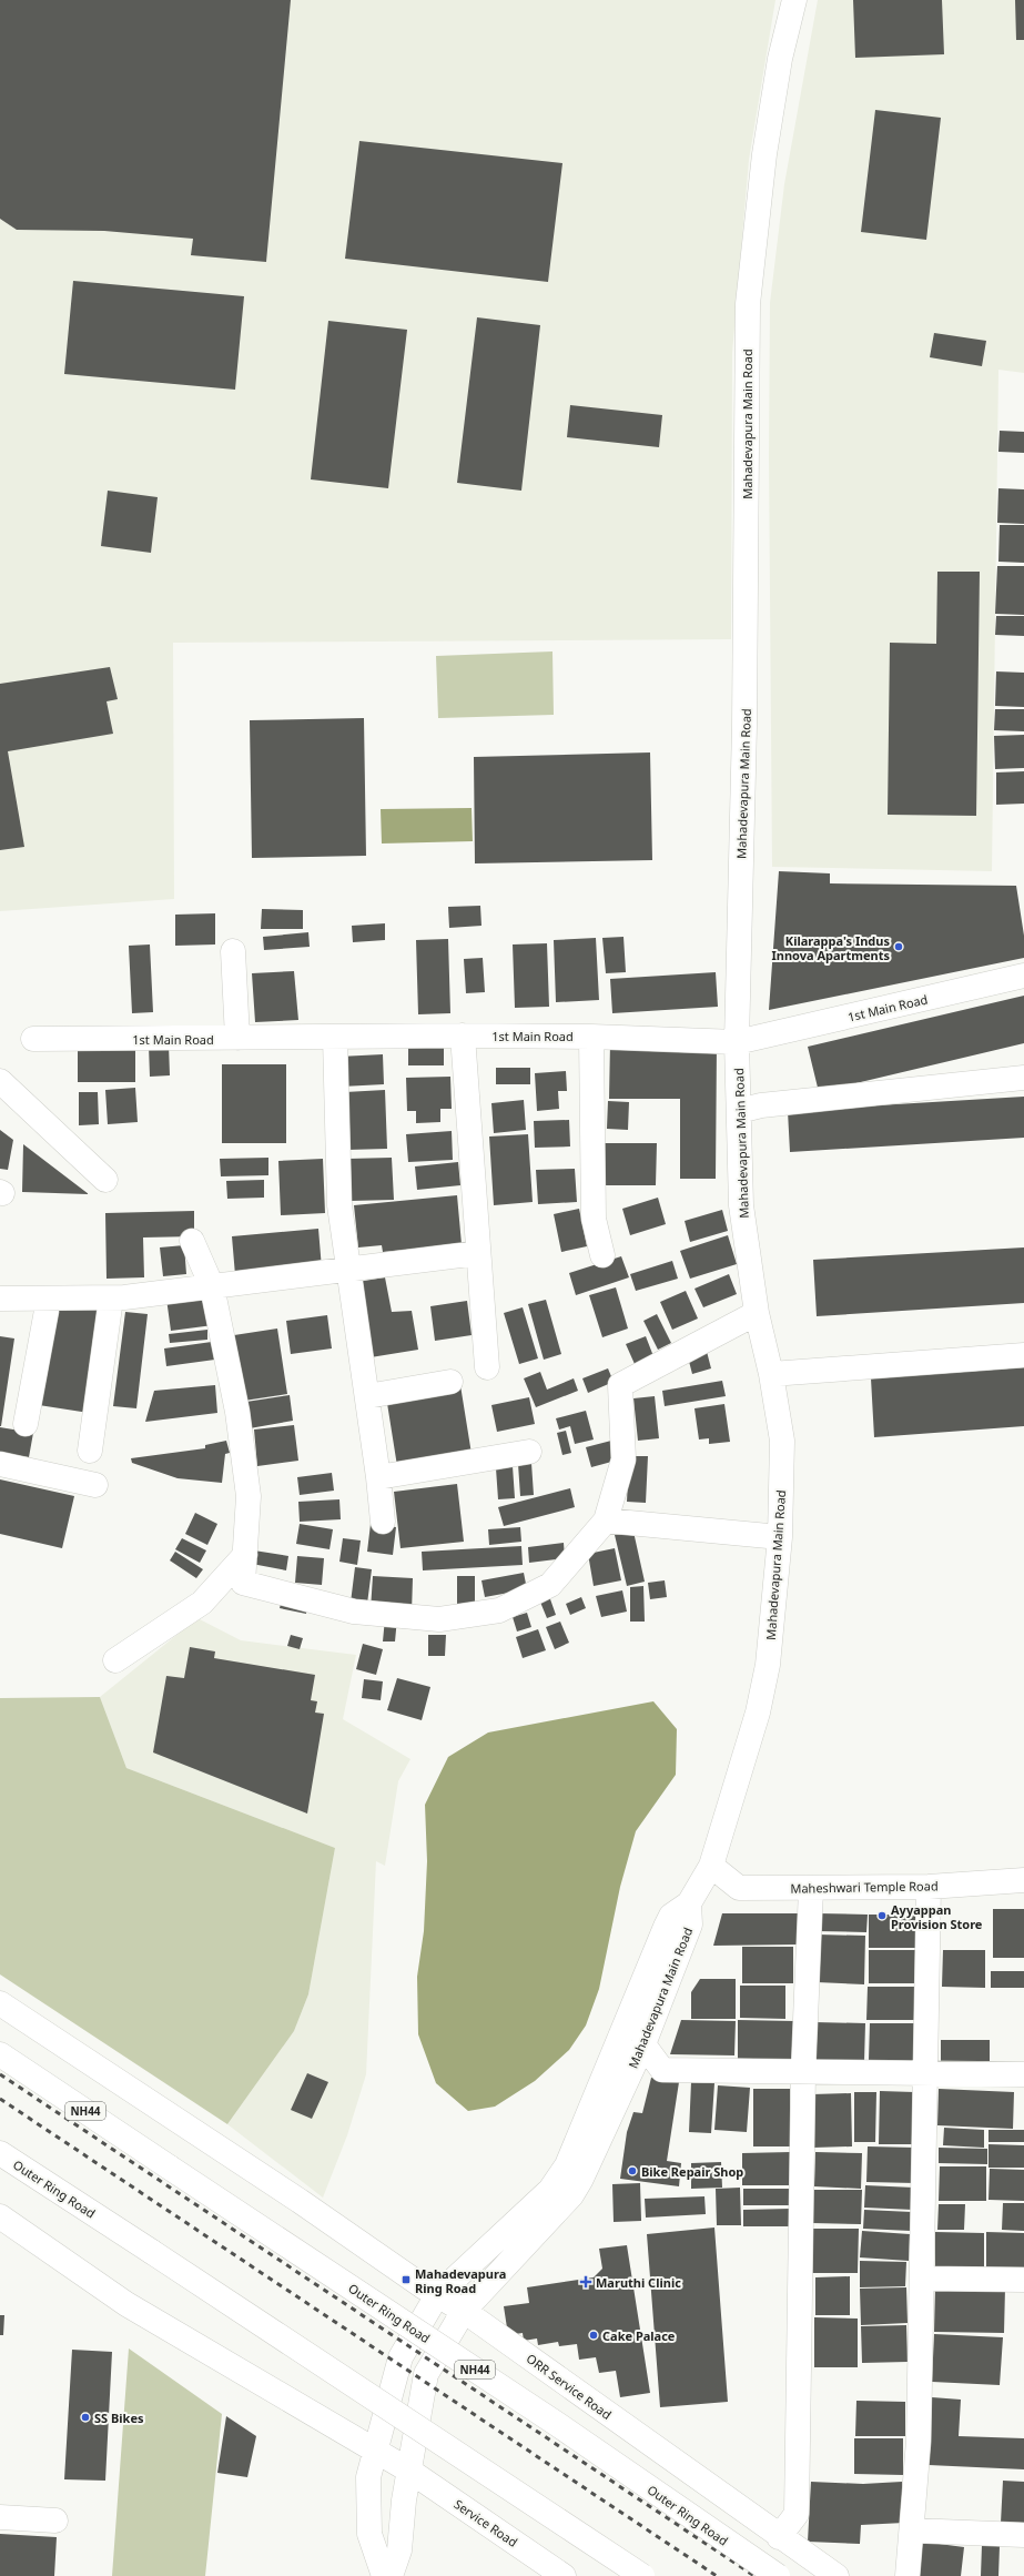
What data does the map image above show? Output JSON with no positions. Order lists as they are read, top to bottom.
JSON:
{
  "streets": {
    "main road": [
      "Mahadevapura Main Road",
      "1st Main Road",
      "Maheshwari Temple Road",
      "NH44",
      "Outer Ring Road",
      "ORR Service Road",
      "Service Road"
    ]
  },
  "crossings": [
    ["Mahadevapura Main Road", "1st Main Road"],
    ["Mahadevapura Main Road", "Maheshwari Temple Road"],
    ["Mahadevapura Main Road", "ORR Service Road"],
    ["Mahadevapura Main Road", "Service Road"]
  ],
  "places": {
    "other": [
      "Kilarappa's Indus Innova Apartments",
      "Ayyappan Provision Store",
      "Bike Repair Shop",
      "Cake Palace",
      "SS Bikes"
    ],
    "transit": ["Mahadevapura Ring Road"],
    "health": ["Maruthi Clinic"]
  }
}
